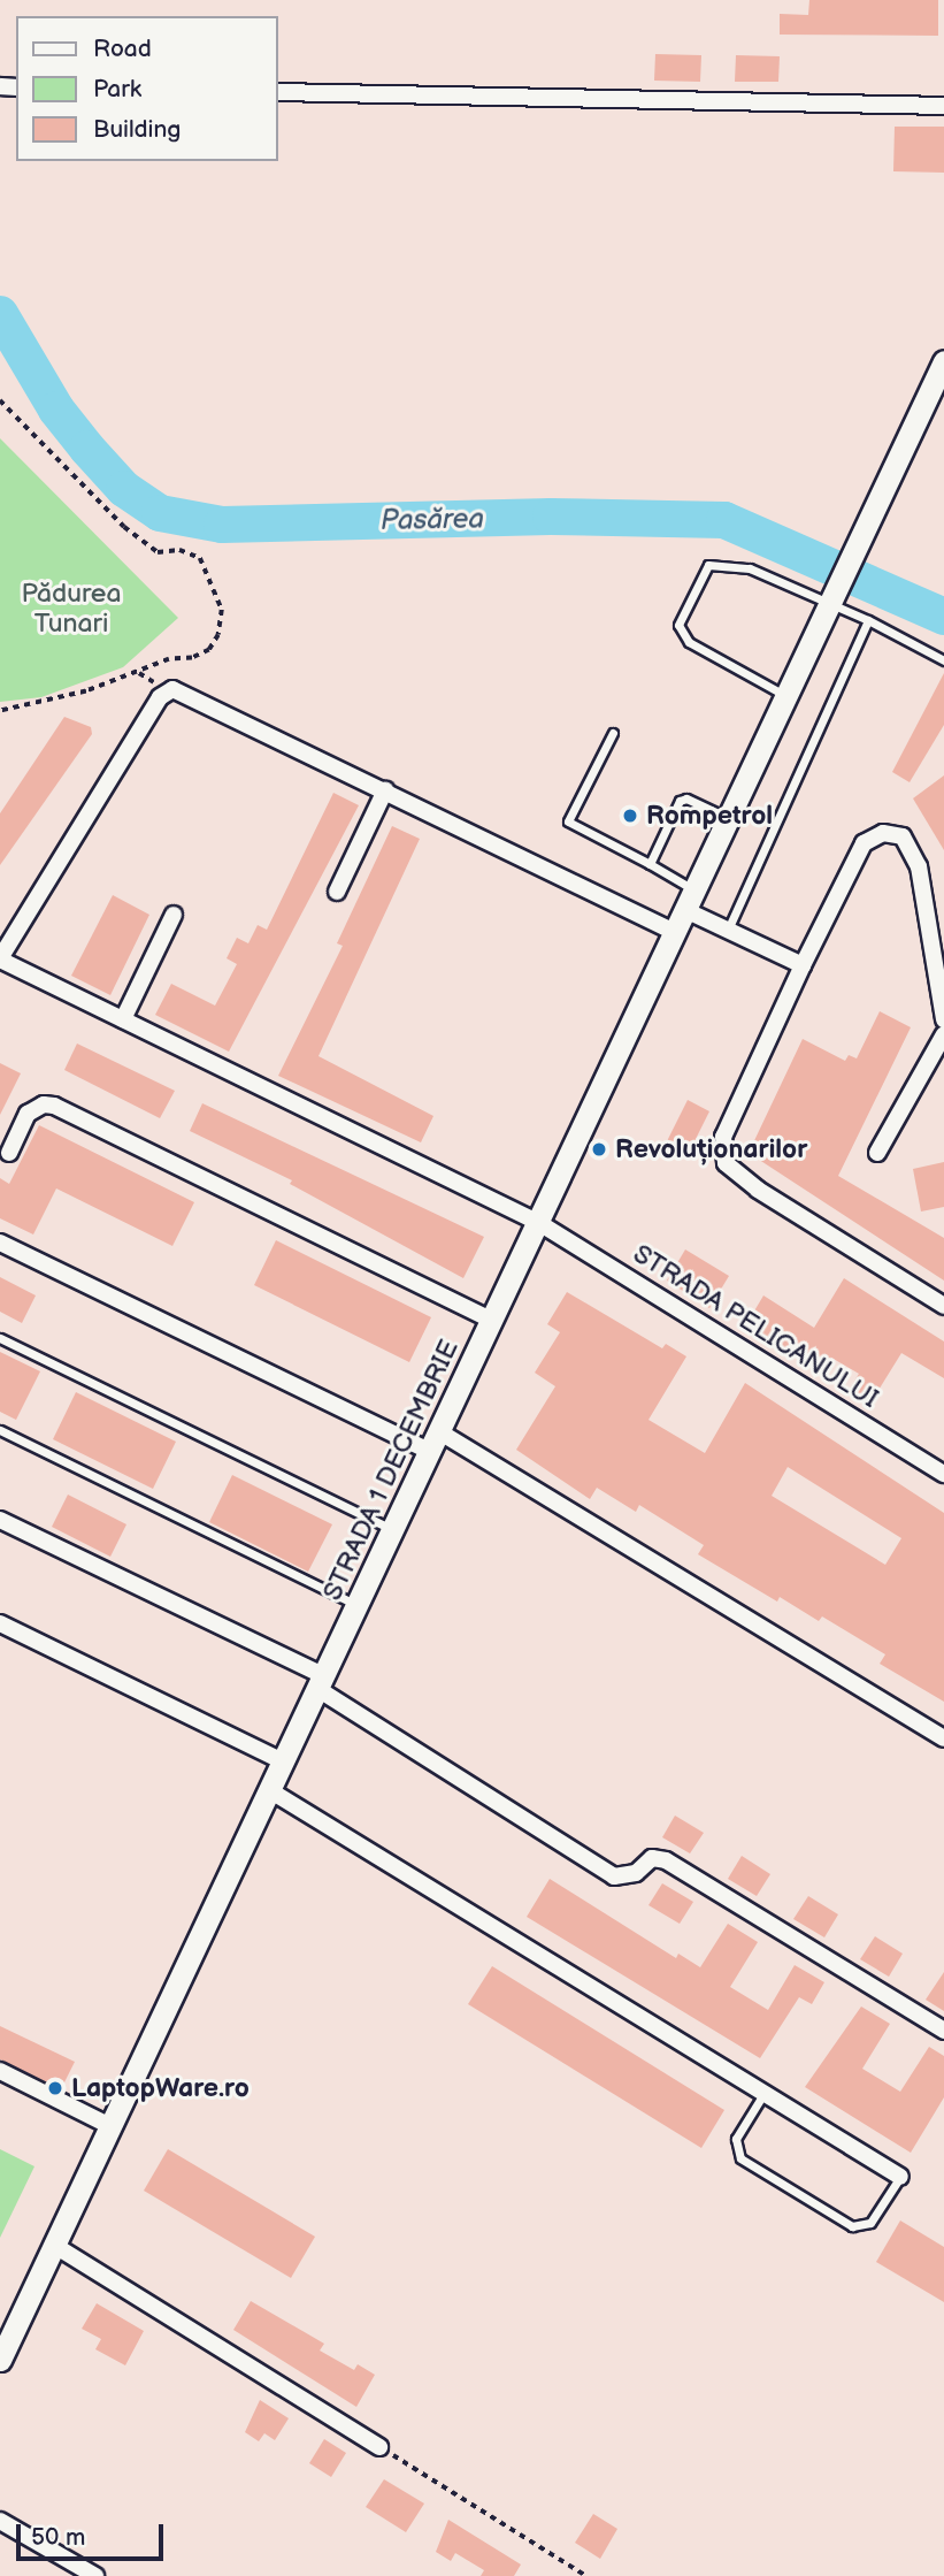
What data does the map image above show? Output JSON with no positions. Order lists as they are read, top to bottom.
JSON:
{
  "streets": {
    "main road": ["STRADA 1 DECEMBRIE"],
    "street": ["STRADA PELICANULUI"]
  },
  "crossings": [
    ["STRADA PELICANULUI", "STRADA 1 DECEMBRIE"]
  ],
  "water": ["Pasărea"],
  "parks": ["Pădurea Tunari"],
  "places": ["Rompetrol", "Revoluționarilor", "LaptopWare.ro"],
  "legend": ["Road", "Park", "Building"],
  "scale_bar": "50 m"
}
